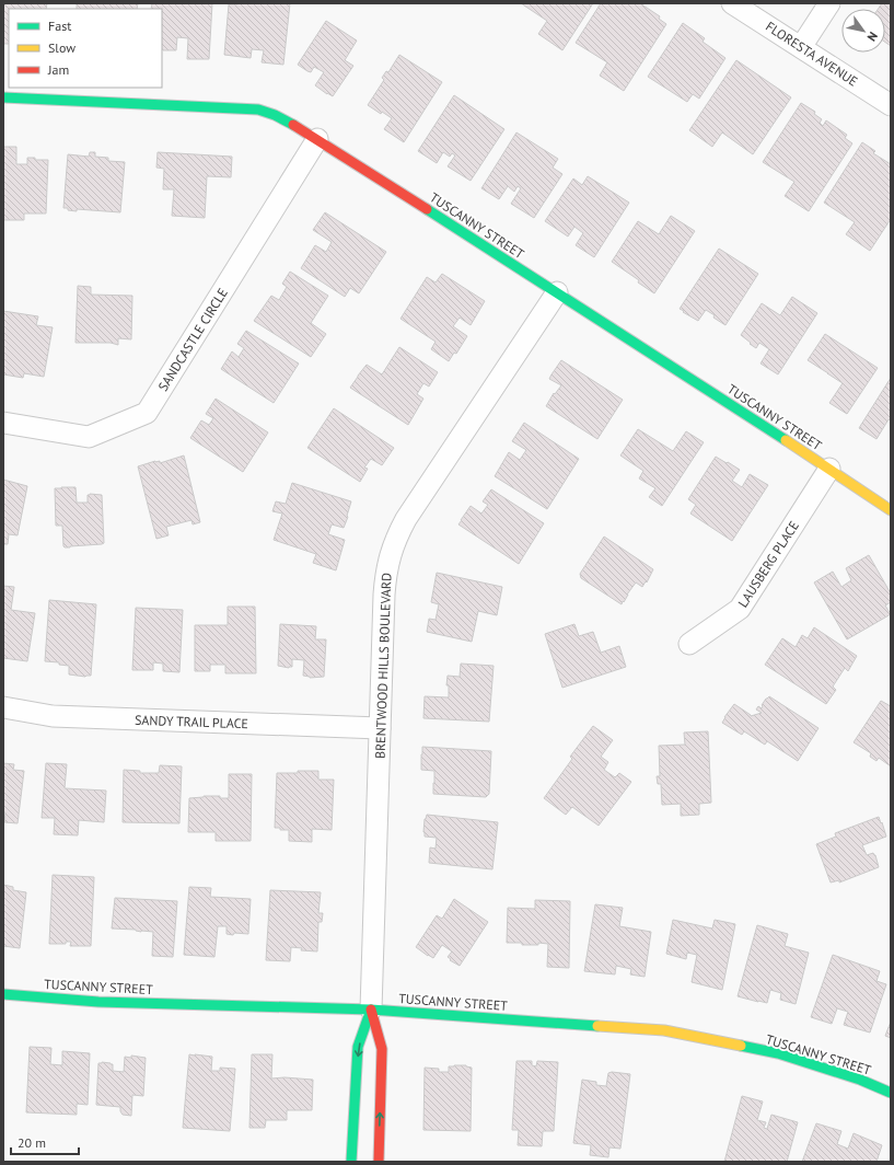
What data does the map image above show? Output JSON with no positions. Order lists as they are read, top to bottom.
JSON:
{
  "streets": {
    "street": [
      "FLORESTA AVENUE",
      "TUSCANNY STREET",
      "SANDCASTLE CIRCLE",
      "LAUSBERG PLACE",
      "BRENTWOOD HILLS BOULEVARD",
      "SANDY TRAIL PLACE"
    ]
  },
  "crossings": [
    ["TUSCANNY STREET", "SANDCASTLE CIRCLE"],
    ["TUSCANNY STREET", "LAUSBERG PLACE"],
    ["TUSCANNY STREET", "BRENTWOOD HILLS BOULEVARD"],
    ["BRENTWOOD HILLS BOULEVARD", "SANDY TRAIL PLACE"]
  ],
  "legend": ["Fast", "Slow", "Jam"],
  "scale_bar": "20 m",
  "north": "bottom right"
}
